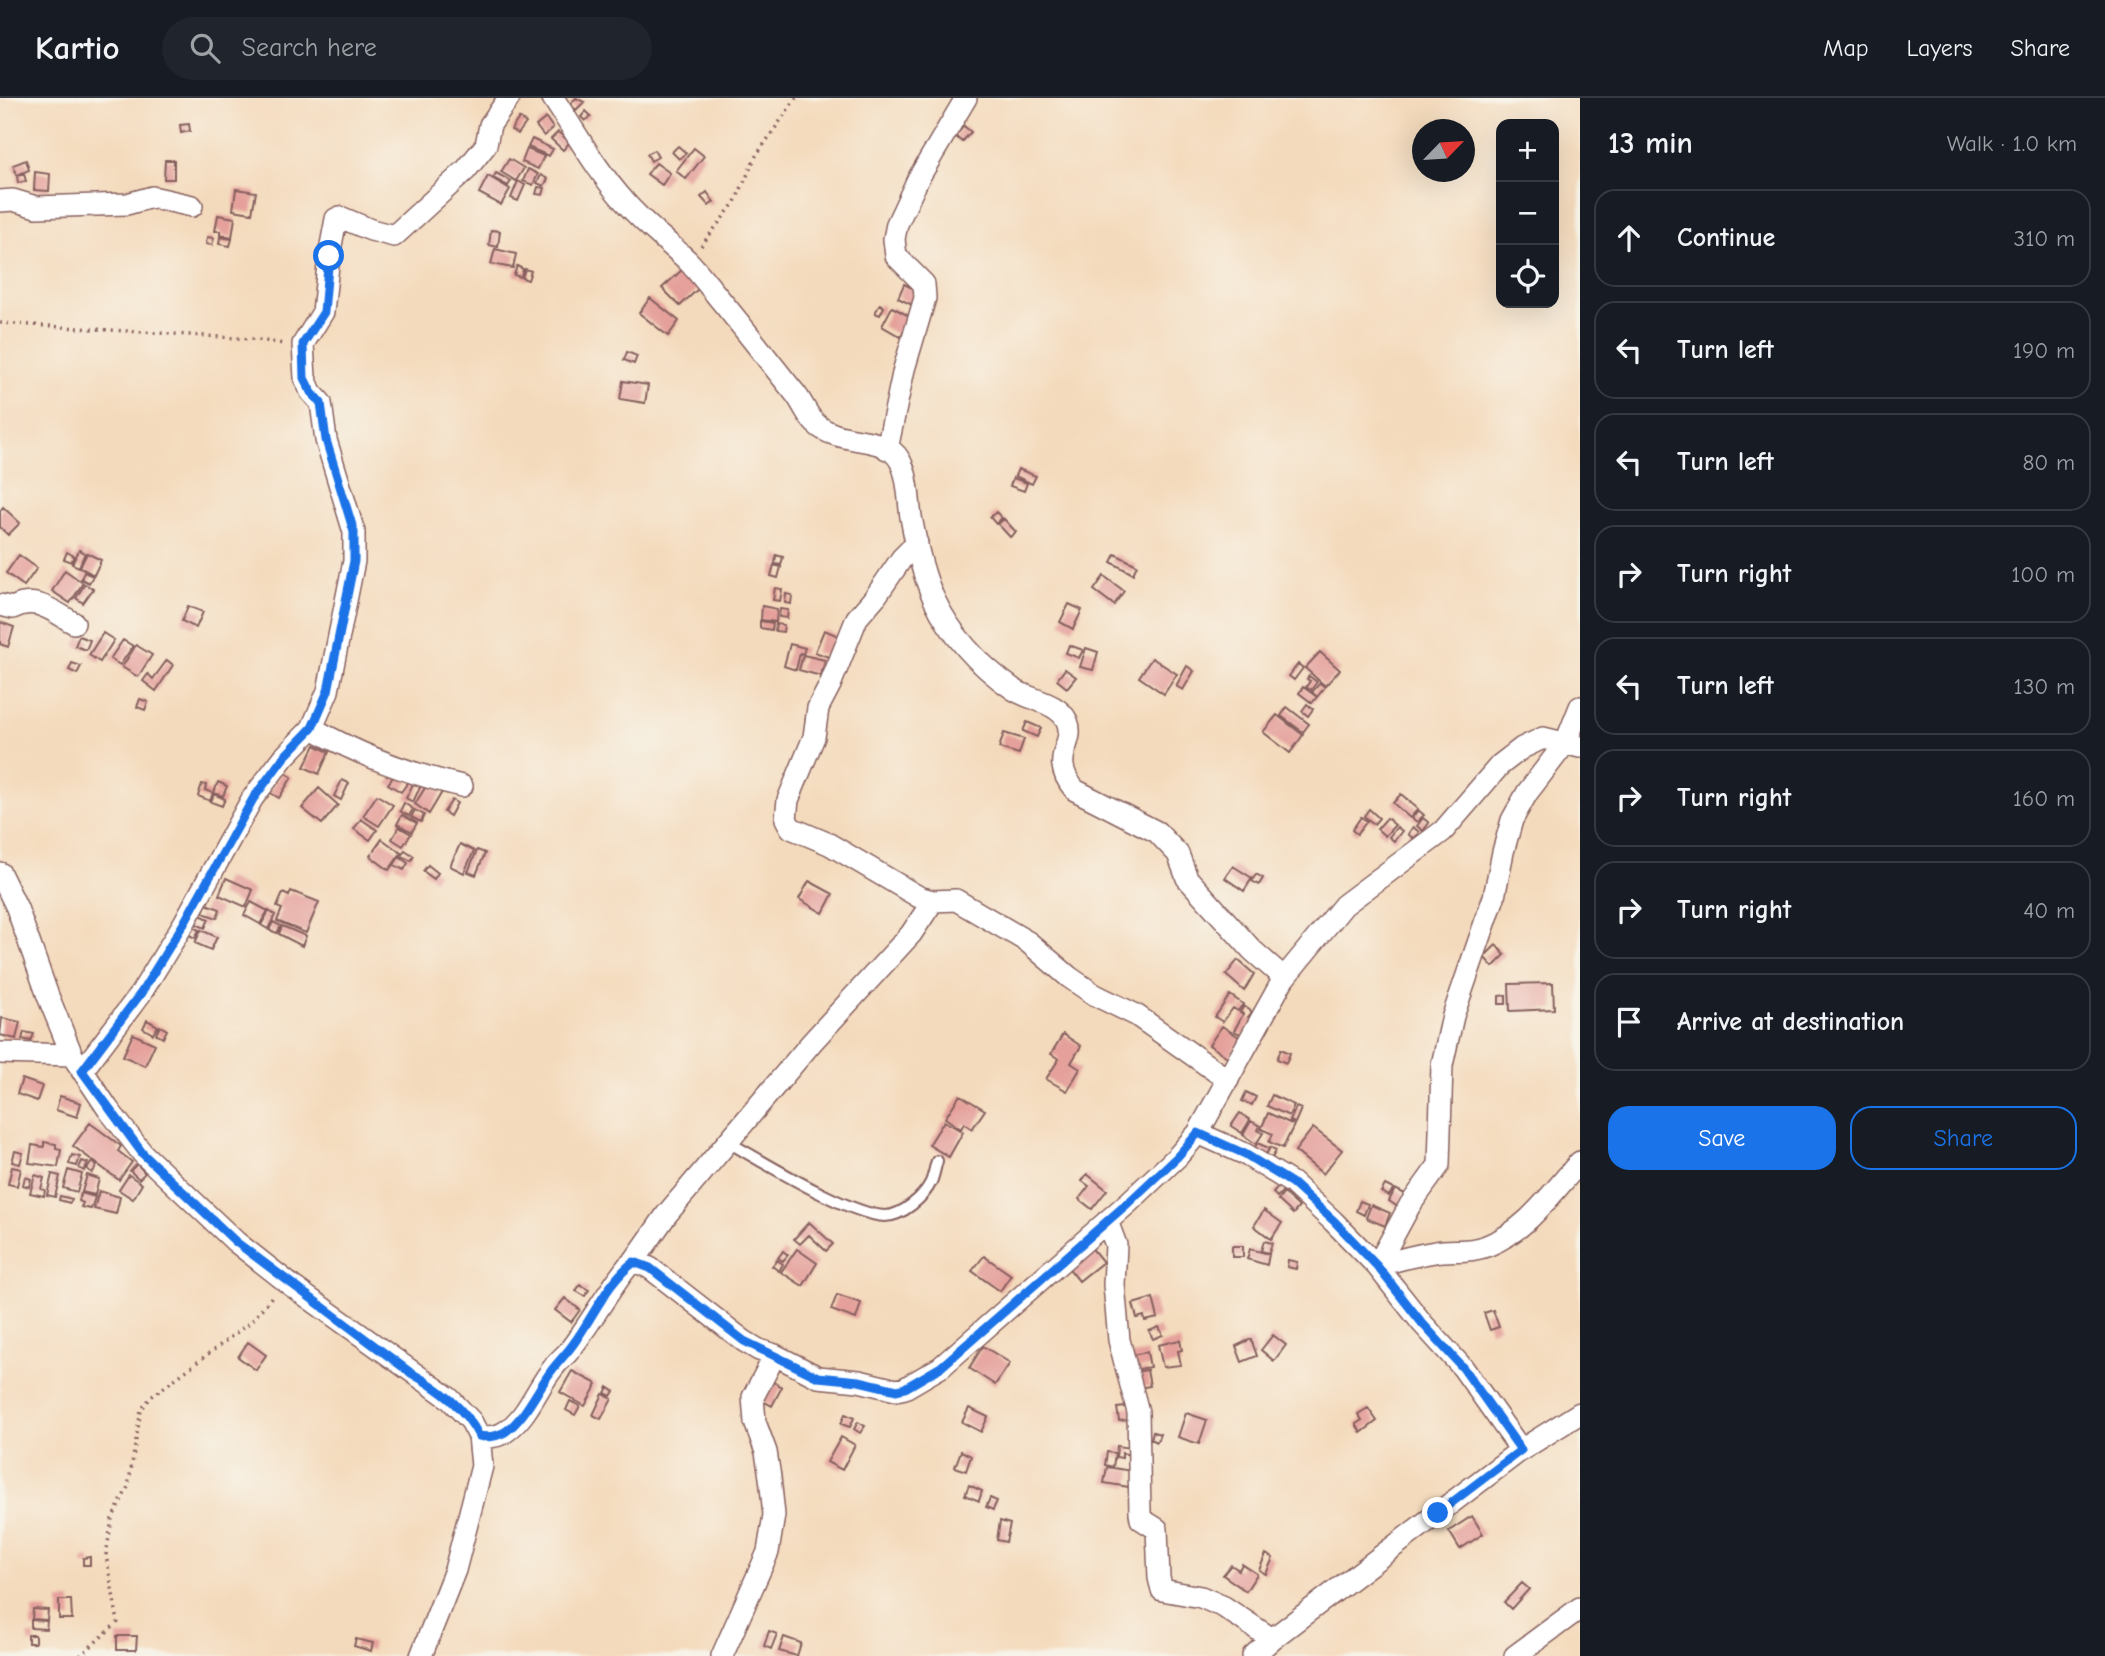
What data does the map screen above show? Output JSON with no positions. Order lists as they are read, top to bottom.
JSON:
{
  "north": "top right",
  "page": {
    "header": "Kartio",
    "search": "Search here",
    "nav": ["Map", "Layers", "Share"],
    "heading": ["13 min", "Walk · 1.0 km"],
    "map_buttons": ["+", "−"],
    "list": [
      ["Continue", "310 m"],
      ["Turn left", "190 m"],
      ["Turn left", "80 m"],
      ["Turn right", "100 m"],
      ["Turn left", "130 m"],
      ["Turn right", "160 m"],
      ["Turn right", "40 m"],
      "Arrive at destination"
    ],
    "buttons": ["Save", "Share"]
  }
}
